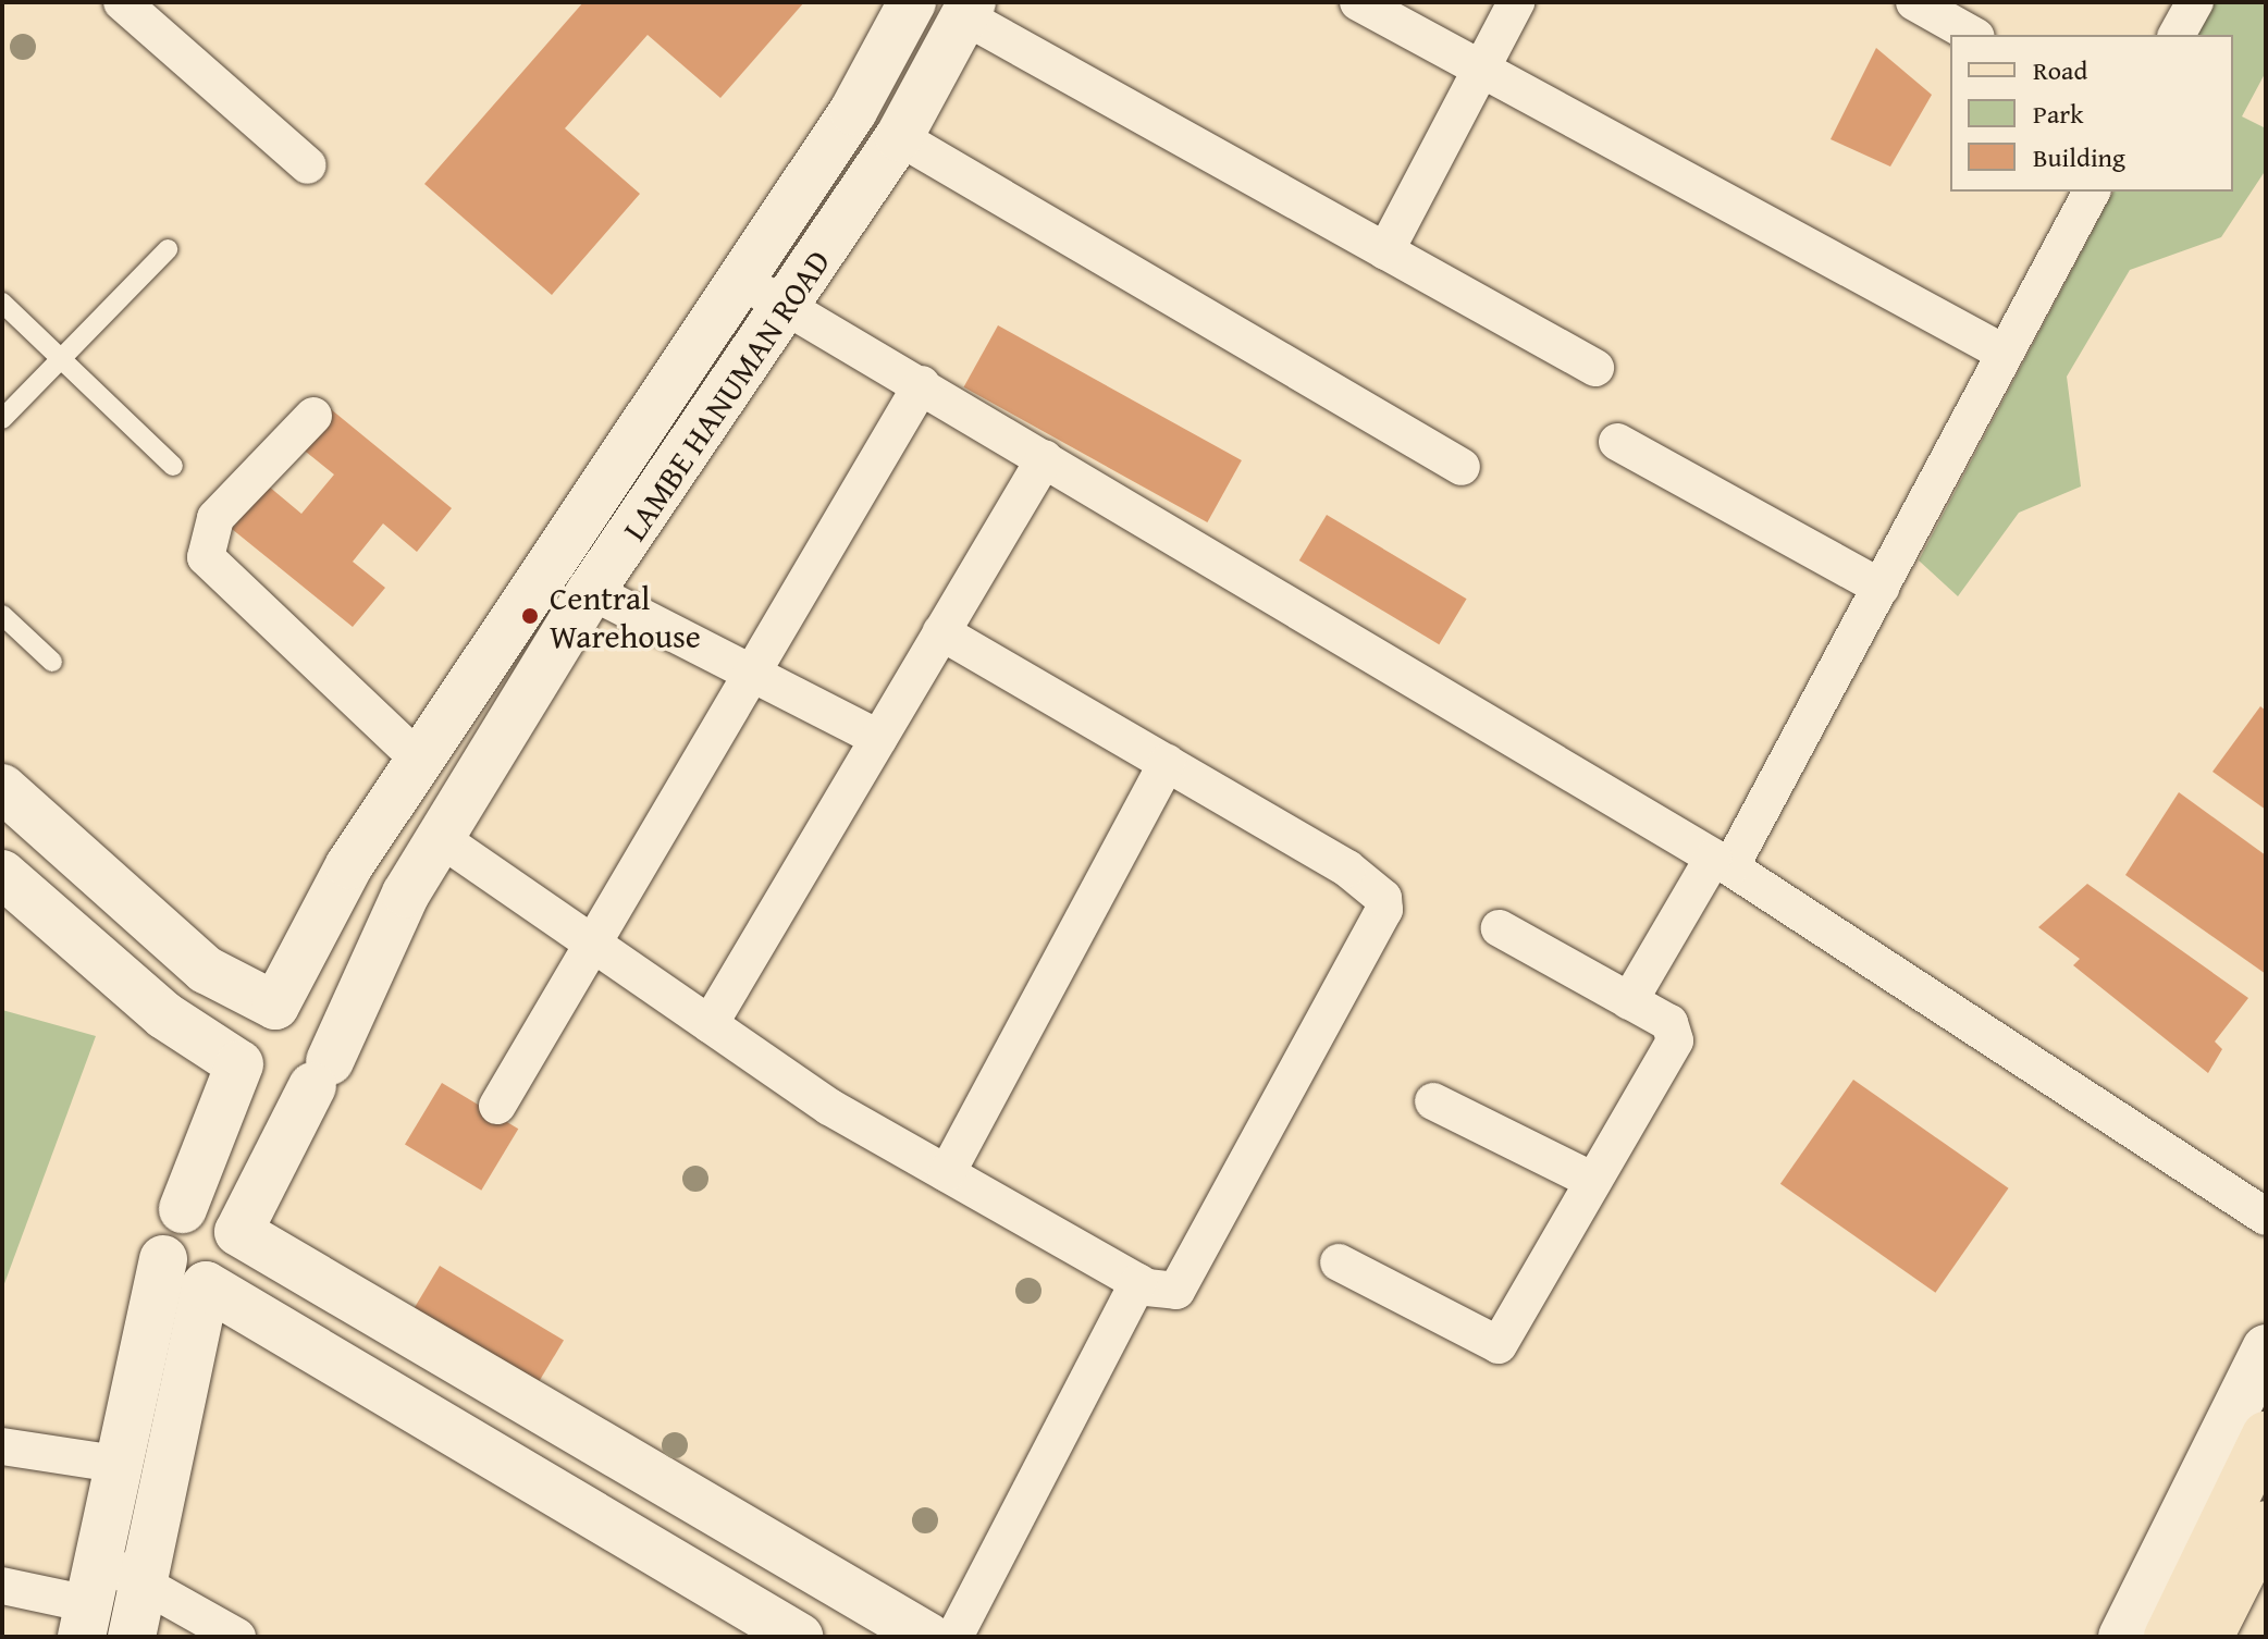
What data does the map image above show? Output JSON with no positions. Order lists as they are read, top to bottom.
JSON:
{
  "streets": {
    "main road": ["LAMBE HANUMAN ROAD"]
  },
  "places": ["Central Warehouse"],
  "legend": ["Road", "Park", "Building"]
}
